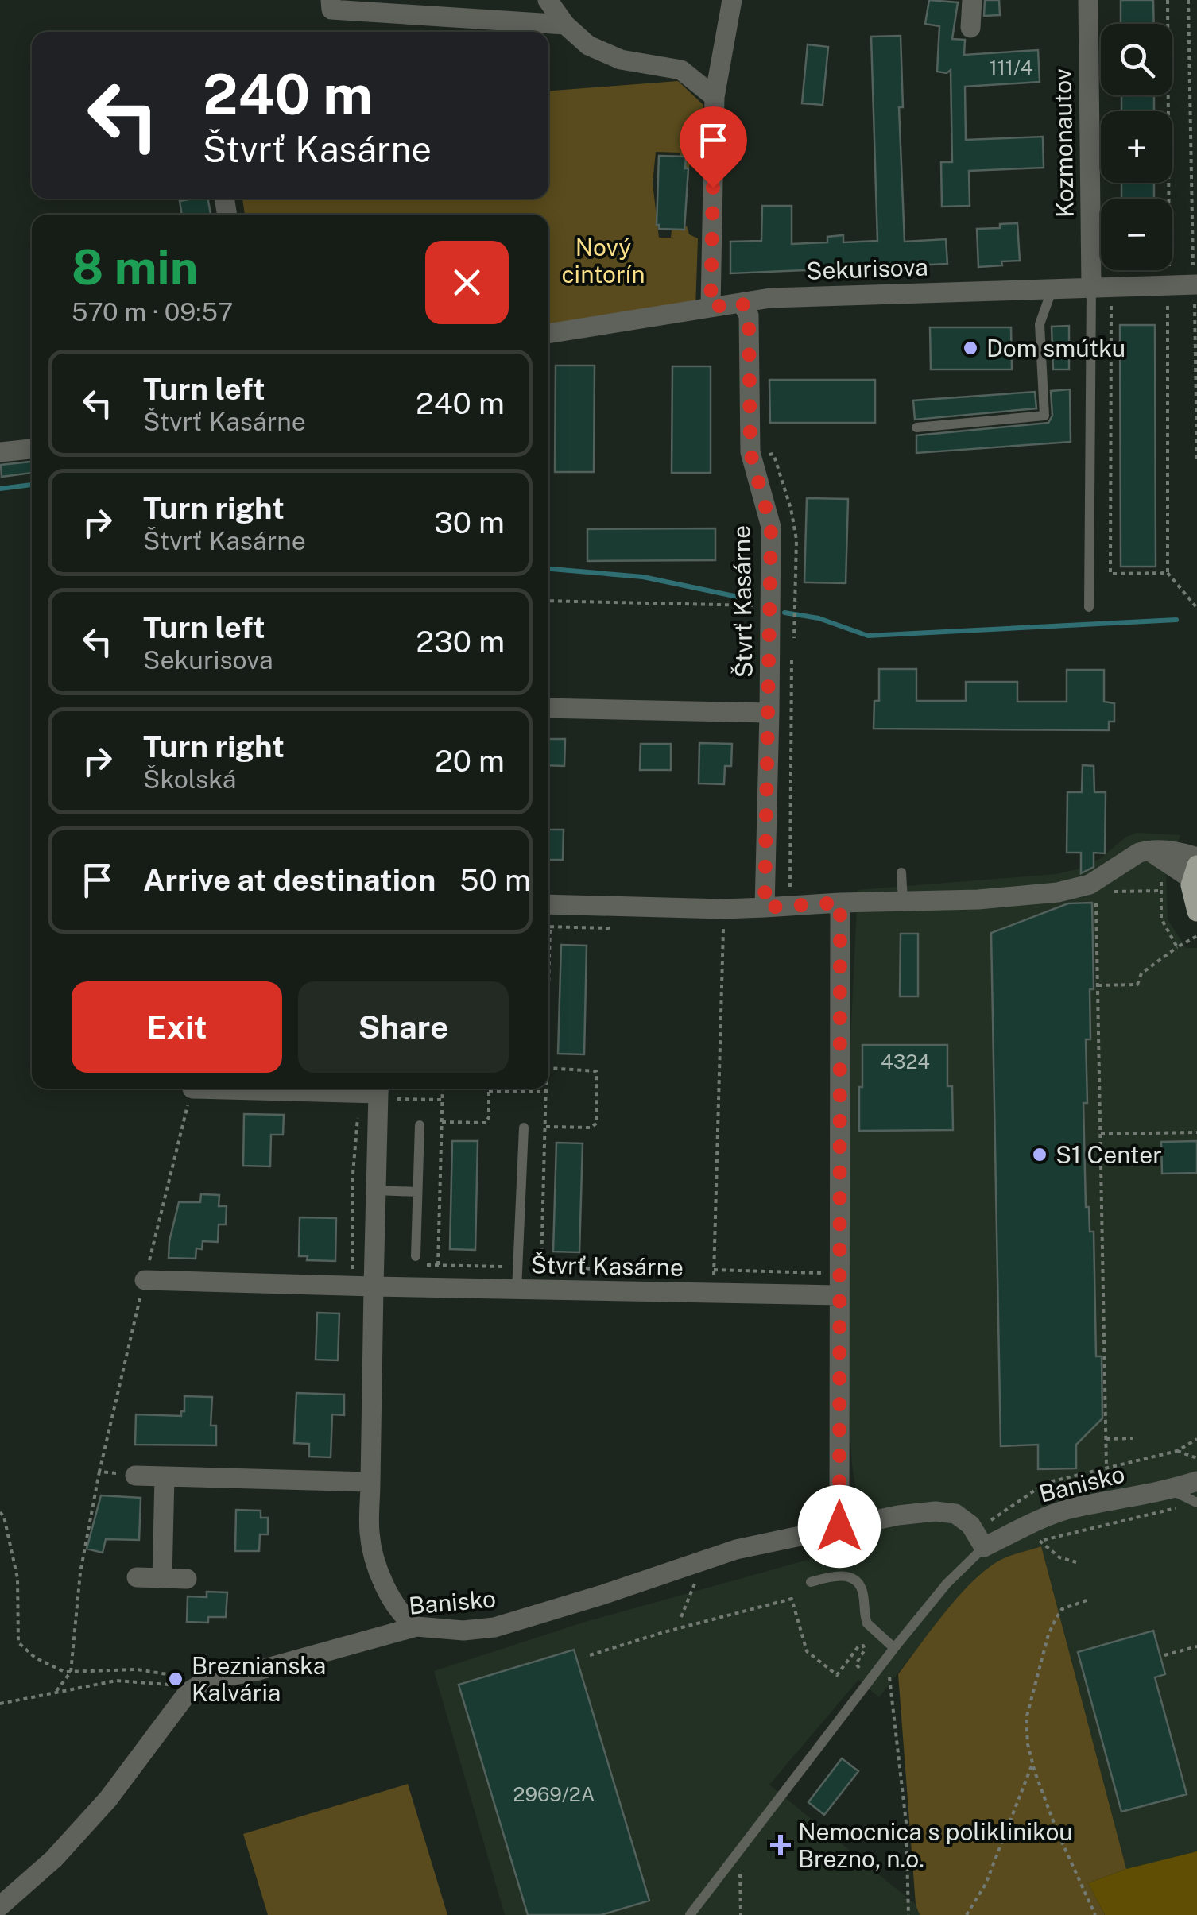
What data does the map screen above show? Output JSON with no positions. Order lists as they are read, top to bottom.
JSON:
{
  "streets": {
    "street": [
      "Kozmonautov",
      "Sekurisova",
      "Štvrť Kasárne",
      "Banisko"
    ]
  },
  "crossings": [
    ["Kozmonautov", "Sekurisova"],
    ["Sekurisova", "Štvrť Kasárne"]
  ],
  "parks": ["Nový cintorín"],
  "places": {
    "other": ["Dom smútku", "S1 Center", "Breznianska Kalvária"],
    "health": ["Nemocnica s poliklinikou Brezno, n.o."]
  },
  "house_numbers": ["111/4", "4324", "2969/2A"],
  "page": {
    "map_buttons": ["+", "−"],
    "turn": ["240 m", "Štvrť Kasárne"],
    "heading": ["8 min", "570 m · 09:57"],
    "list": [
      {
        "name": "Turn left",
        "note": "Štvrť Kasárne",
        "value": "240 m"
      },
      {
        "name": "Turn right",
        "note": "Štvrť Kasárne",
        "value": "30 m"
      },
      {
        "name": "Turn left",
        "note": "Sekurisova",
        "value": "230 m"
      },
      {
        "name": "Turn right",
        "note": "Školská",
        "value": "20 m"
      },
      {
        "name": "Arrive at destination",
        "value": "50 m"
      }
    ],
    "buttons": ["Exit", "Share"]
  }
}
